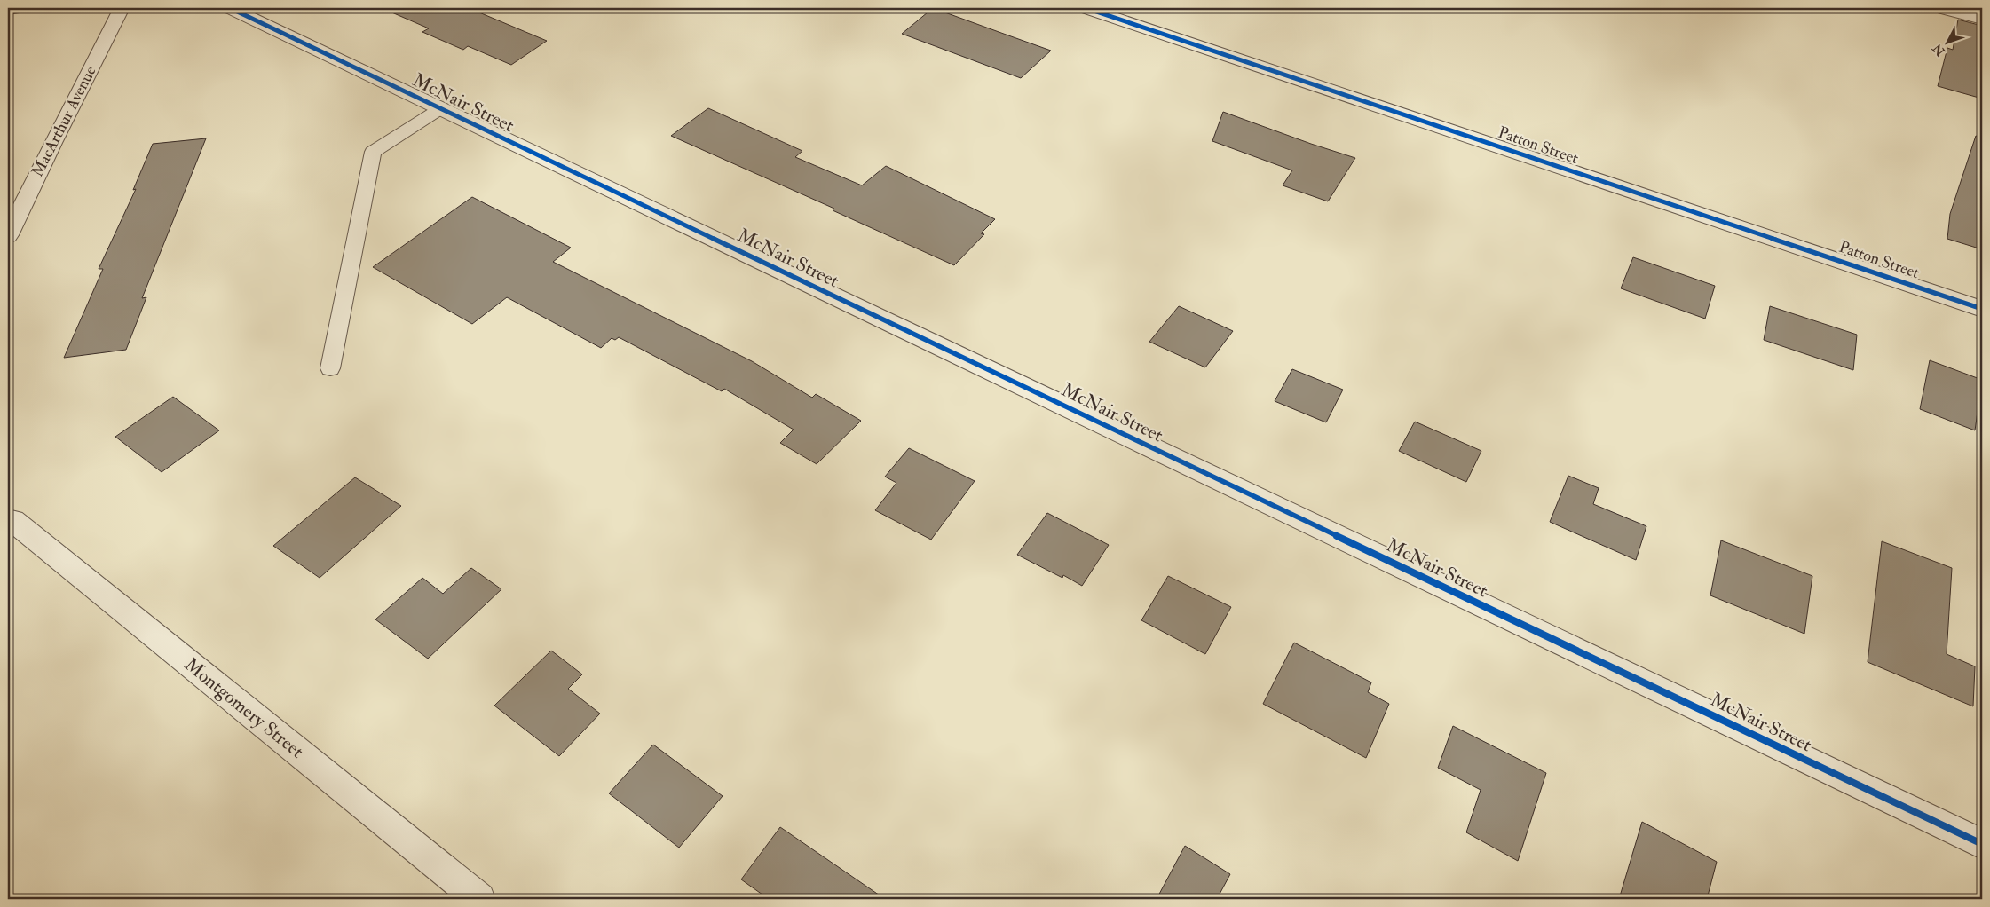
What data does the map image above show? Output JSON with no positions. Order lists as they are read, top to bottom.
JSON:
{
  "streets": {
    "street": [
      "McNair Street",
      "MacArthur Avenue",
      "Patton Street",
      "Montgomery Street"
    ]
  },
  "north": "bottom left"
}
